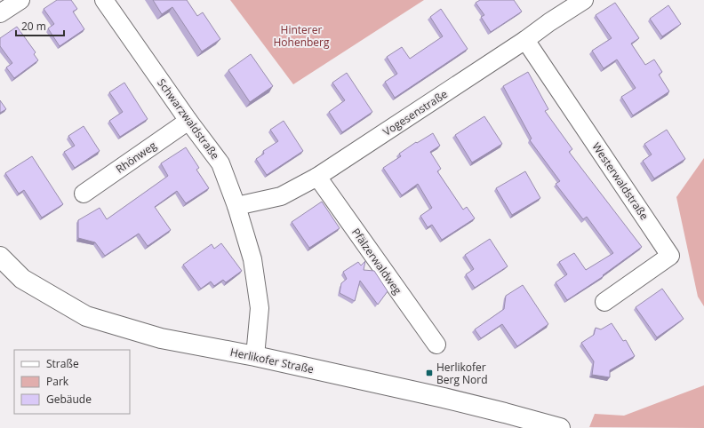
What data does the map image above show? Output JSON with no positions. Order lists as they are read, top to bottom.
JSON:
{
  "streets": {
    "main road": ["Herlikofer Straße"],
    "street": [
      "Vogesenstraße",
      "Schwarzwaldstraße",
      "Rhönweg",
      "Westerwaldstraße",
      "Pfälzerwaldweg"
    ]
  },
  "crossings": [
    ["Vogesenstraße", "Schwarzwaldstraße"],
    ["Vogesenstraße", "Westerwaldstraße"],
    ["Vogesenstraße", "Pfälzerwaldweg"],
    ["Schwarzwaldstraße", "Rhönweg"],
    ["Schwarzwaldstraße", "Herlikofer Straße"]
  ],
  "parks": ["Hinterer Hohenberg"],
  "places": {
    "transit": ["Herlikofer Berg Nord"]
  },
  "legend": ["Straße", "Park", "Gebäude"],
  "scale_bar": "20 m"
}
